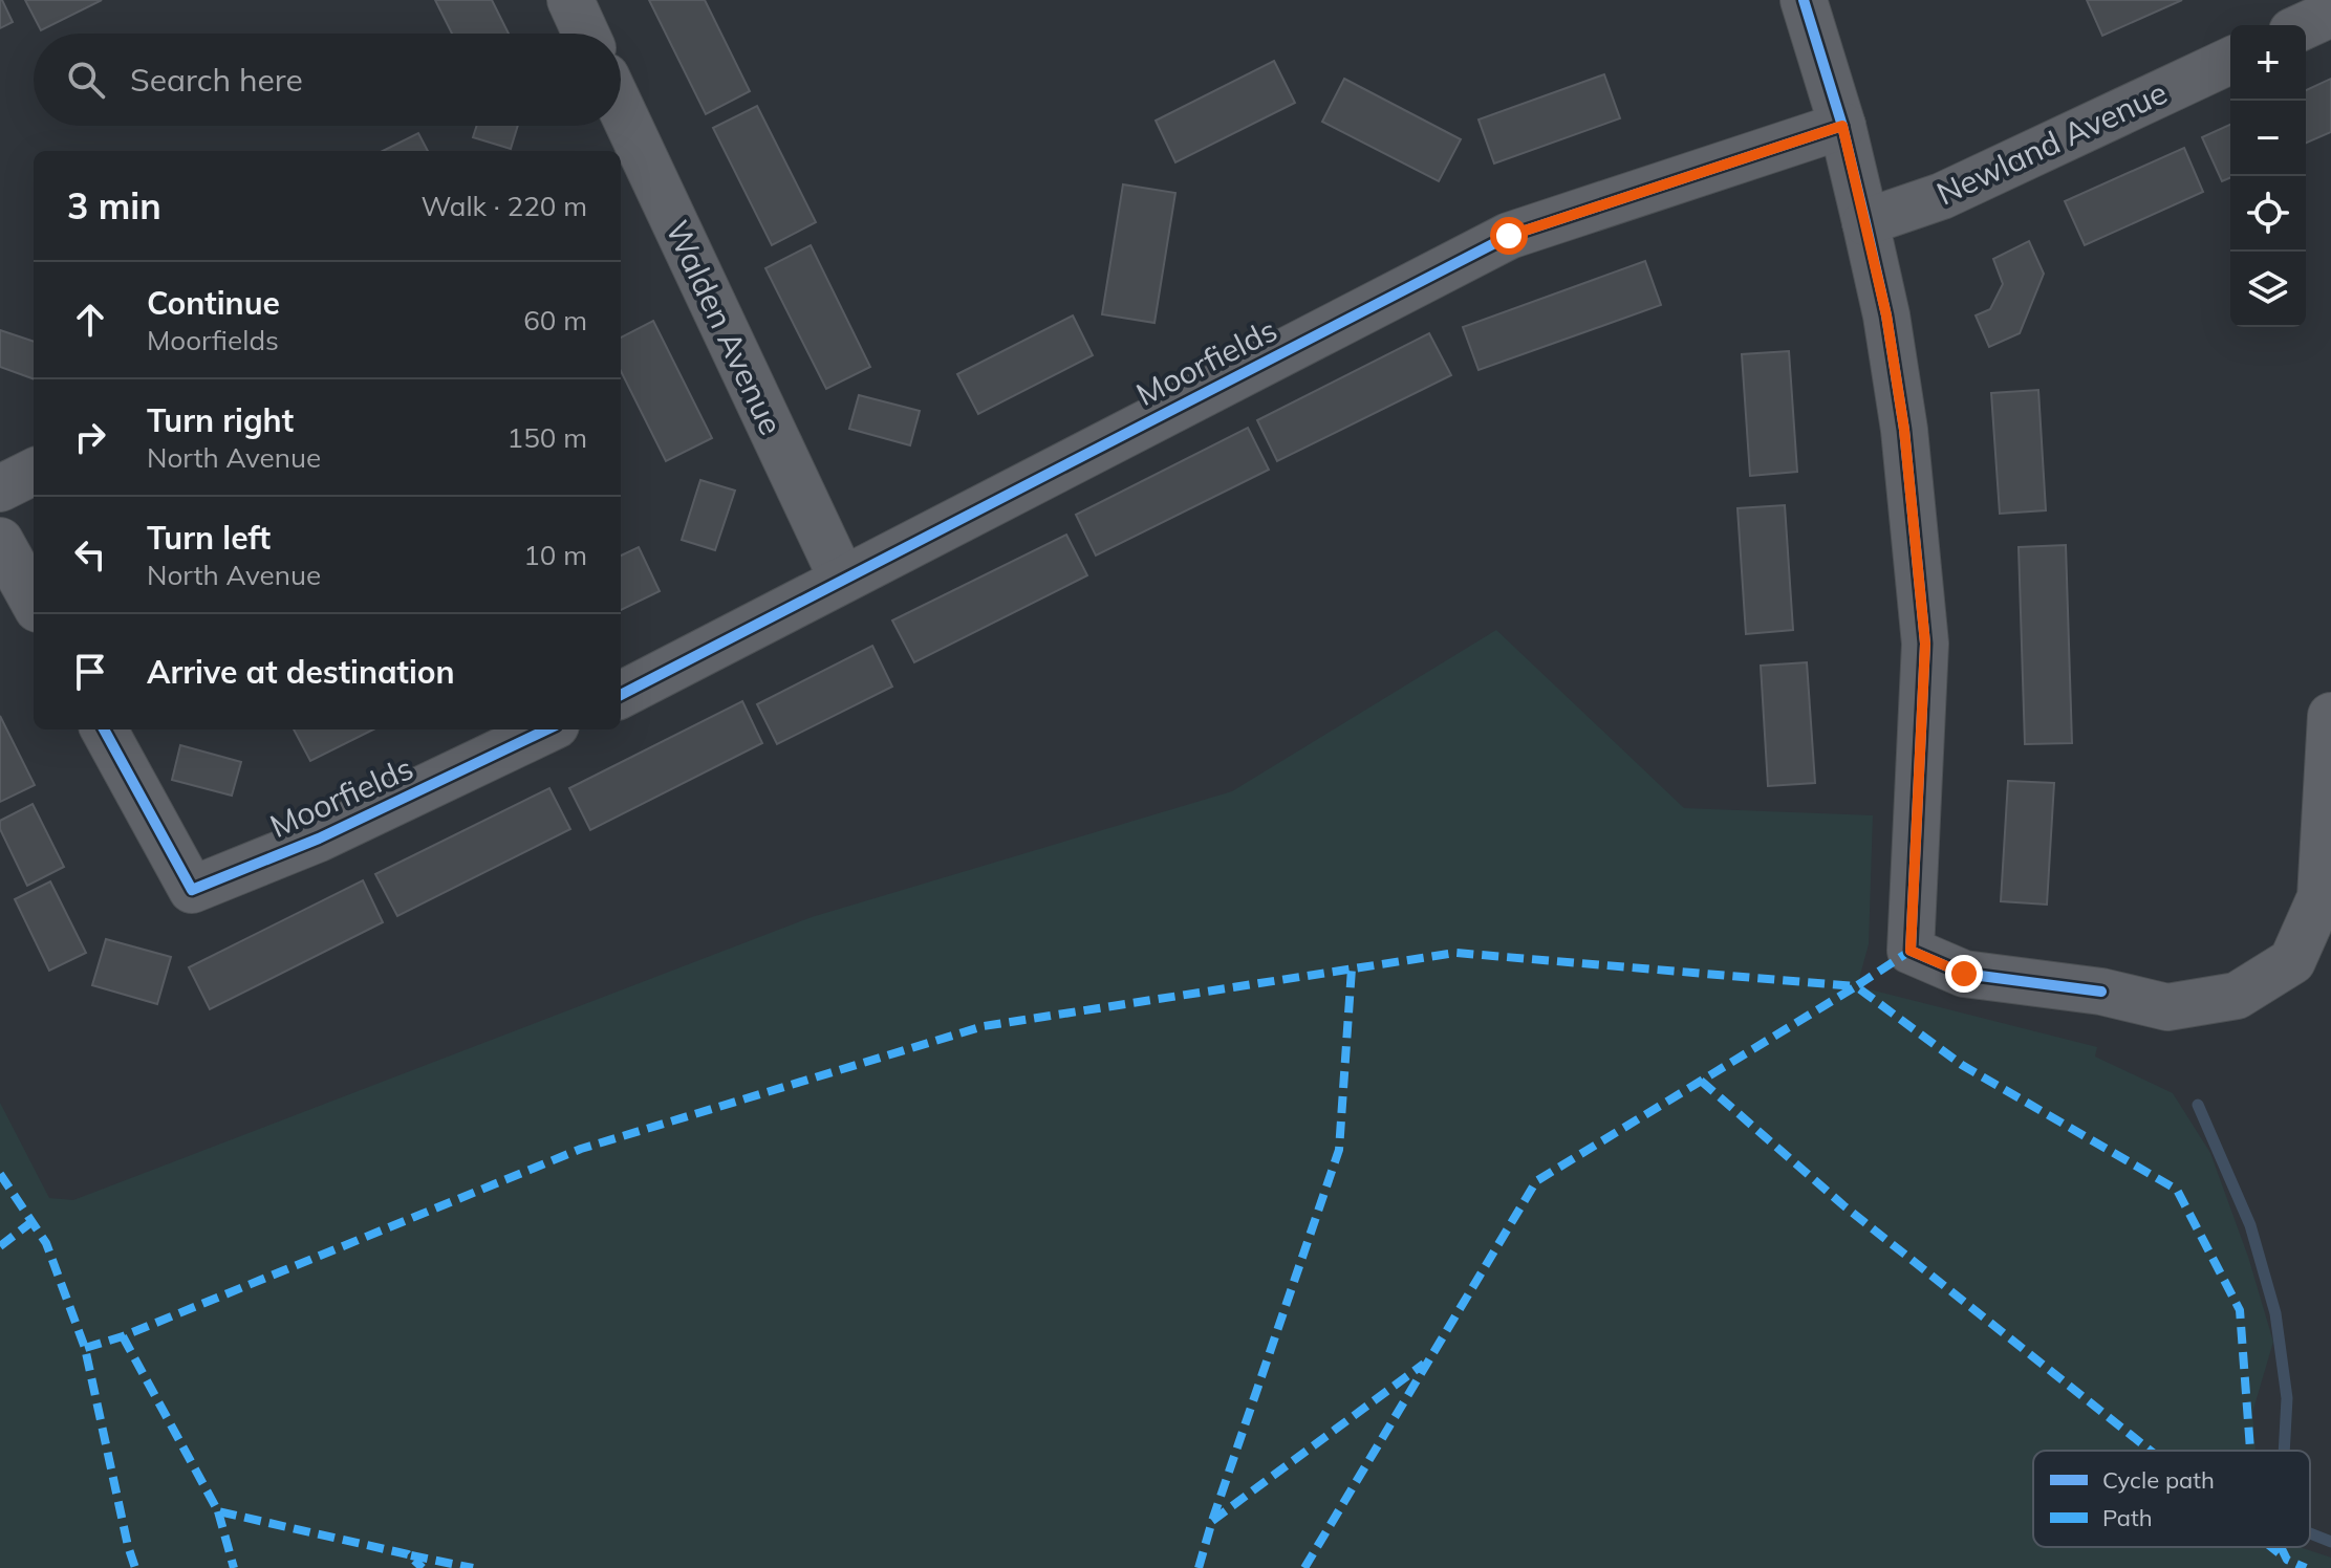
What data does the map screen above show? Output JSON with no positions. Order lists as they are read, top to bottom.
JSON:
{
  "streets": {
    "street": ["Newland Avenue", "Walden Avenue", "Moorfields"]
  },
  "crossings": [
    ["Walden Avenue", "Moorfields"]
  ],
  "legend": ["Cycle path", "Path"],
  "page": {
    "map_buttons": ["+", "−"],
    "search": "Search here",
    "heading": ["3 min", "Walk · 220 m"],
    "list": [
      ["Continue", "Moorfields", "60 m"],
      ["Turn right", "North Avenue", "150 m"],
      ["Turn left", "North Avenue", "10 m"],
      "Arrive at destination"
    ]
  }
}
